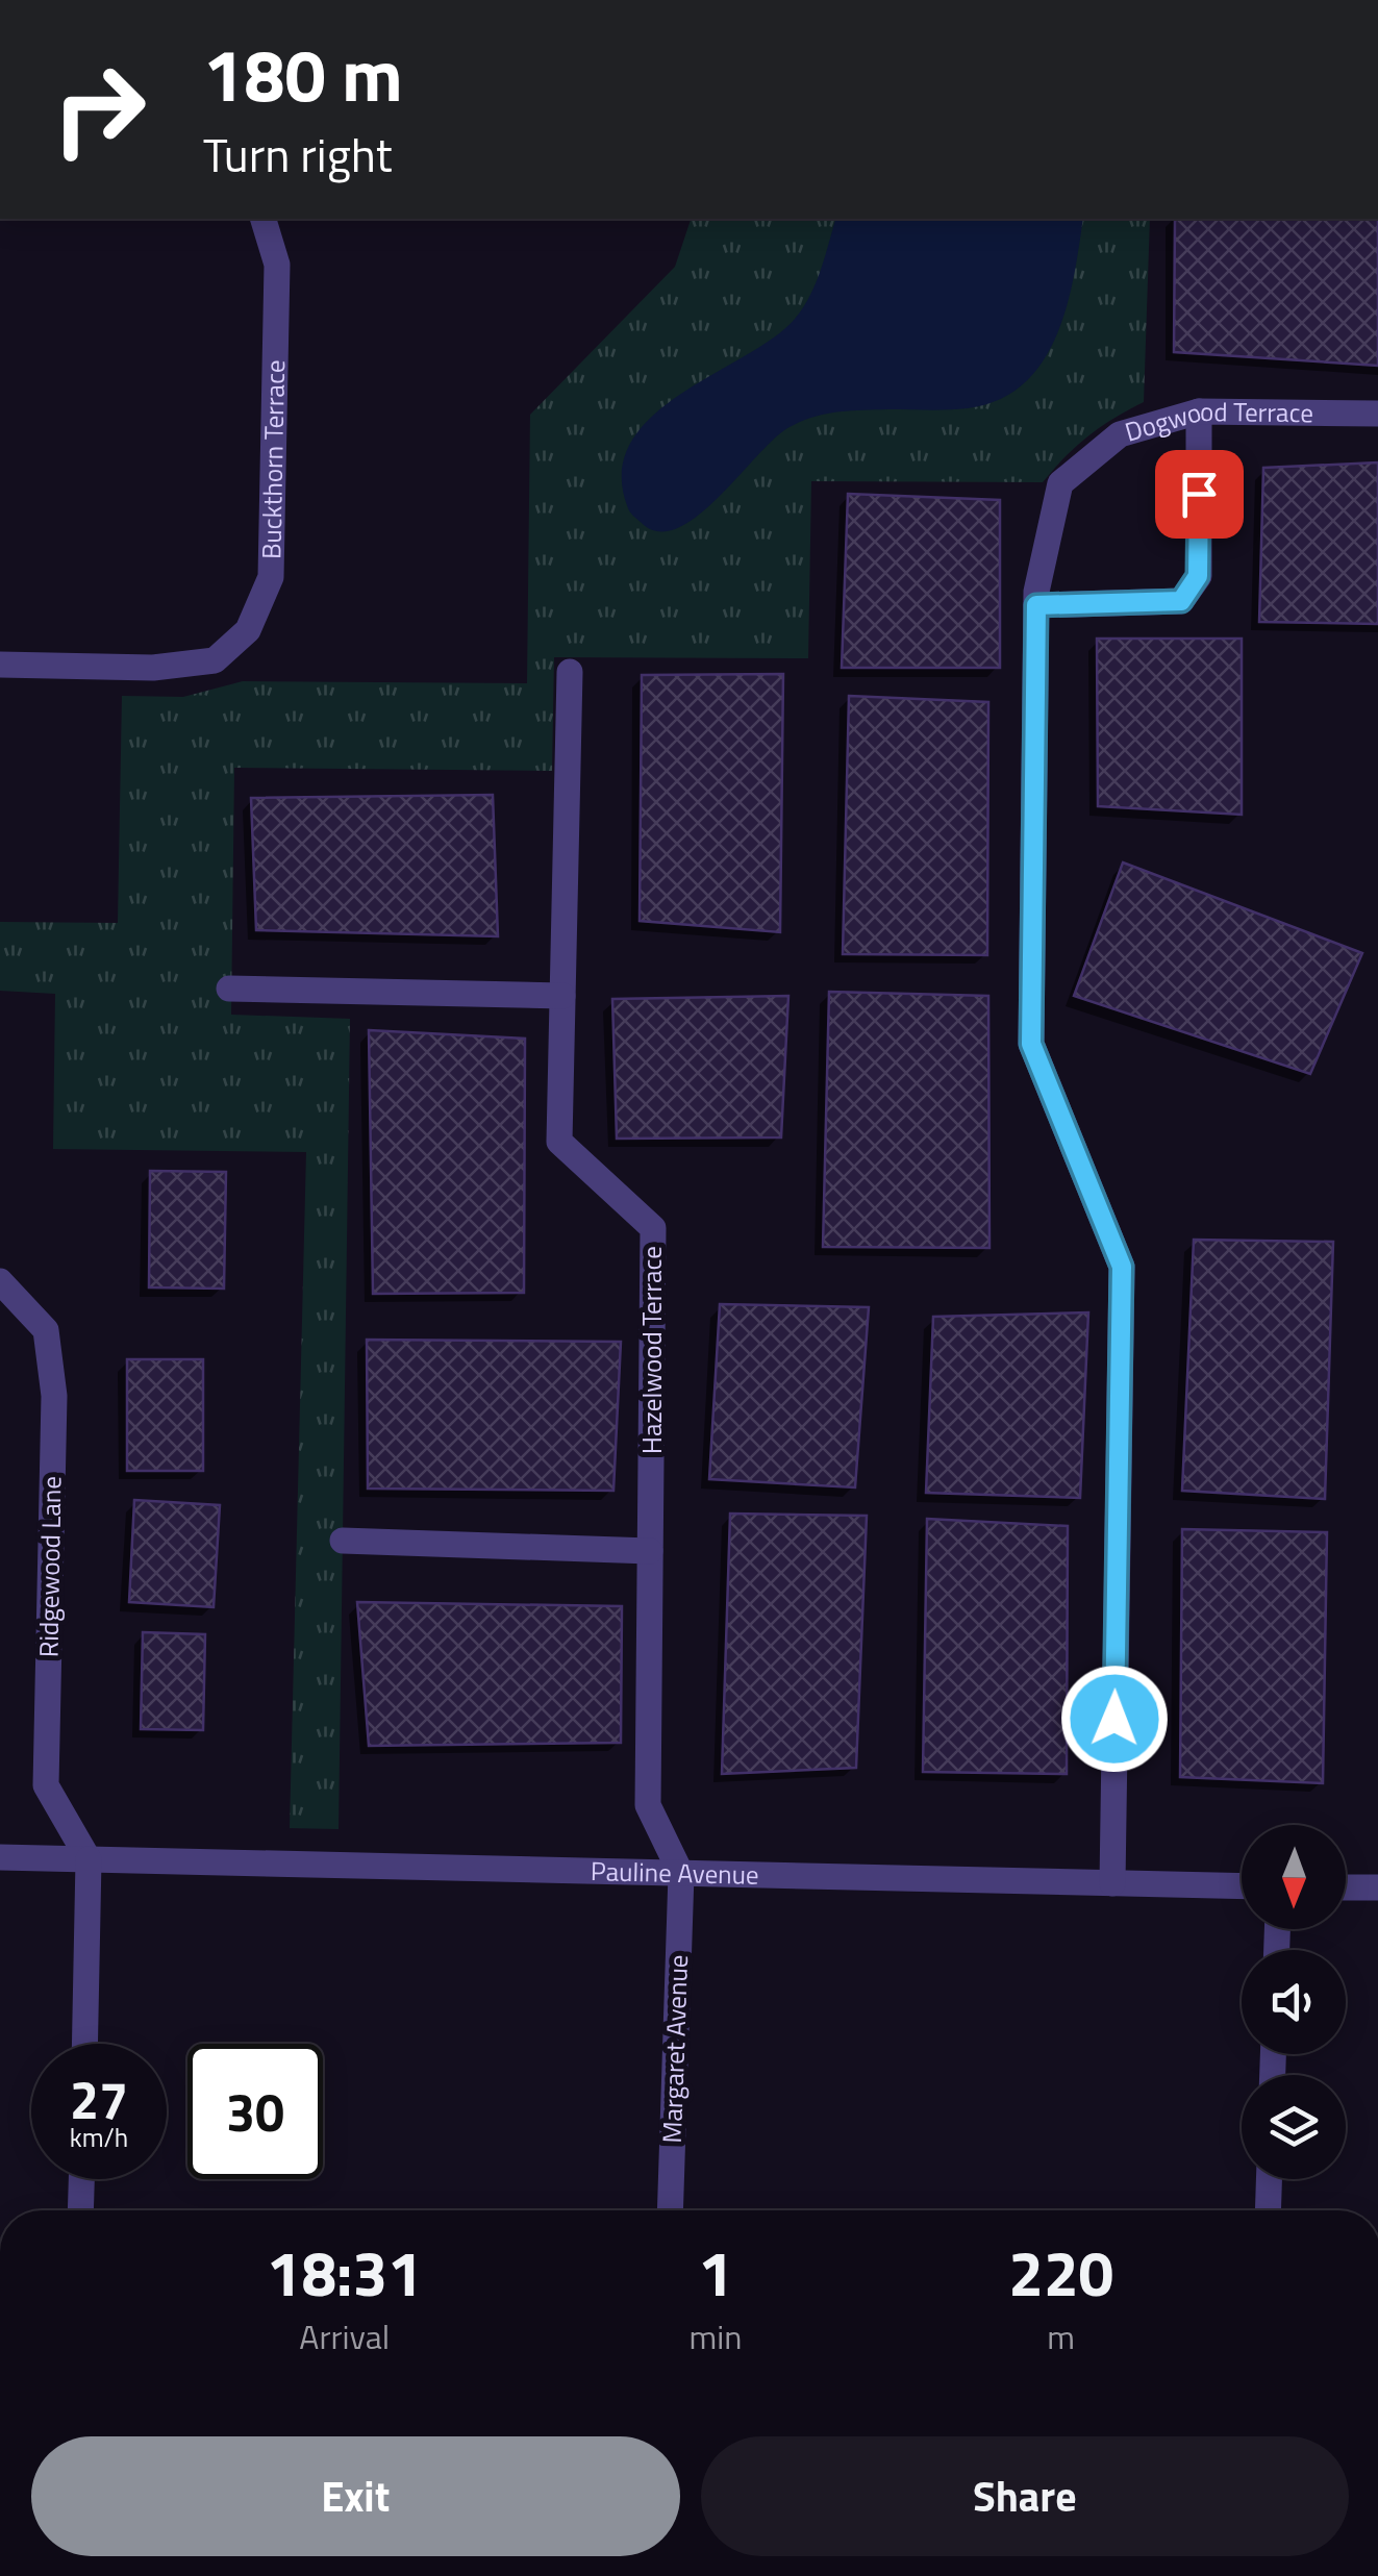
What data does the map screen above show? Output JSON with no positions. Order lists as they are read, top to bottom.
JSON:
{
  "streets": {
    "street": [
      "Dogwood Terrace",
      "Buckthorn Terrace",
      "Hazelwood Terrace",
      "Ridgewood Lane",
      "Pauline Avenue",
      "Margaret Avenue"
    ]
  },
  "crossings": [
    ["Dogwood Terrace", "Pauline Avenue"],
    ["Hazelwood Terrace", "Pauline Avenue"],
    ["Hazelwood Terrace", "Margaret Avenue"],
    ["Ridgewood Lane", "Pauline Avenue"],
    ["Pauline Avenue", "Margaret Avenue"]
  ],
  "north": "bottom",
  "page": {
    "turn": ["180 m", "Turn right"],
    "speed": "27 km/h",
    "limit": "30",
    "eta": [
      "18:31",
      "Arrival",
      "1",
      "min",
      "220",
      "m"
    ],
    "buttons": ["Exit", "Share"]
  }
}
